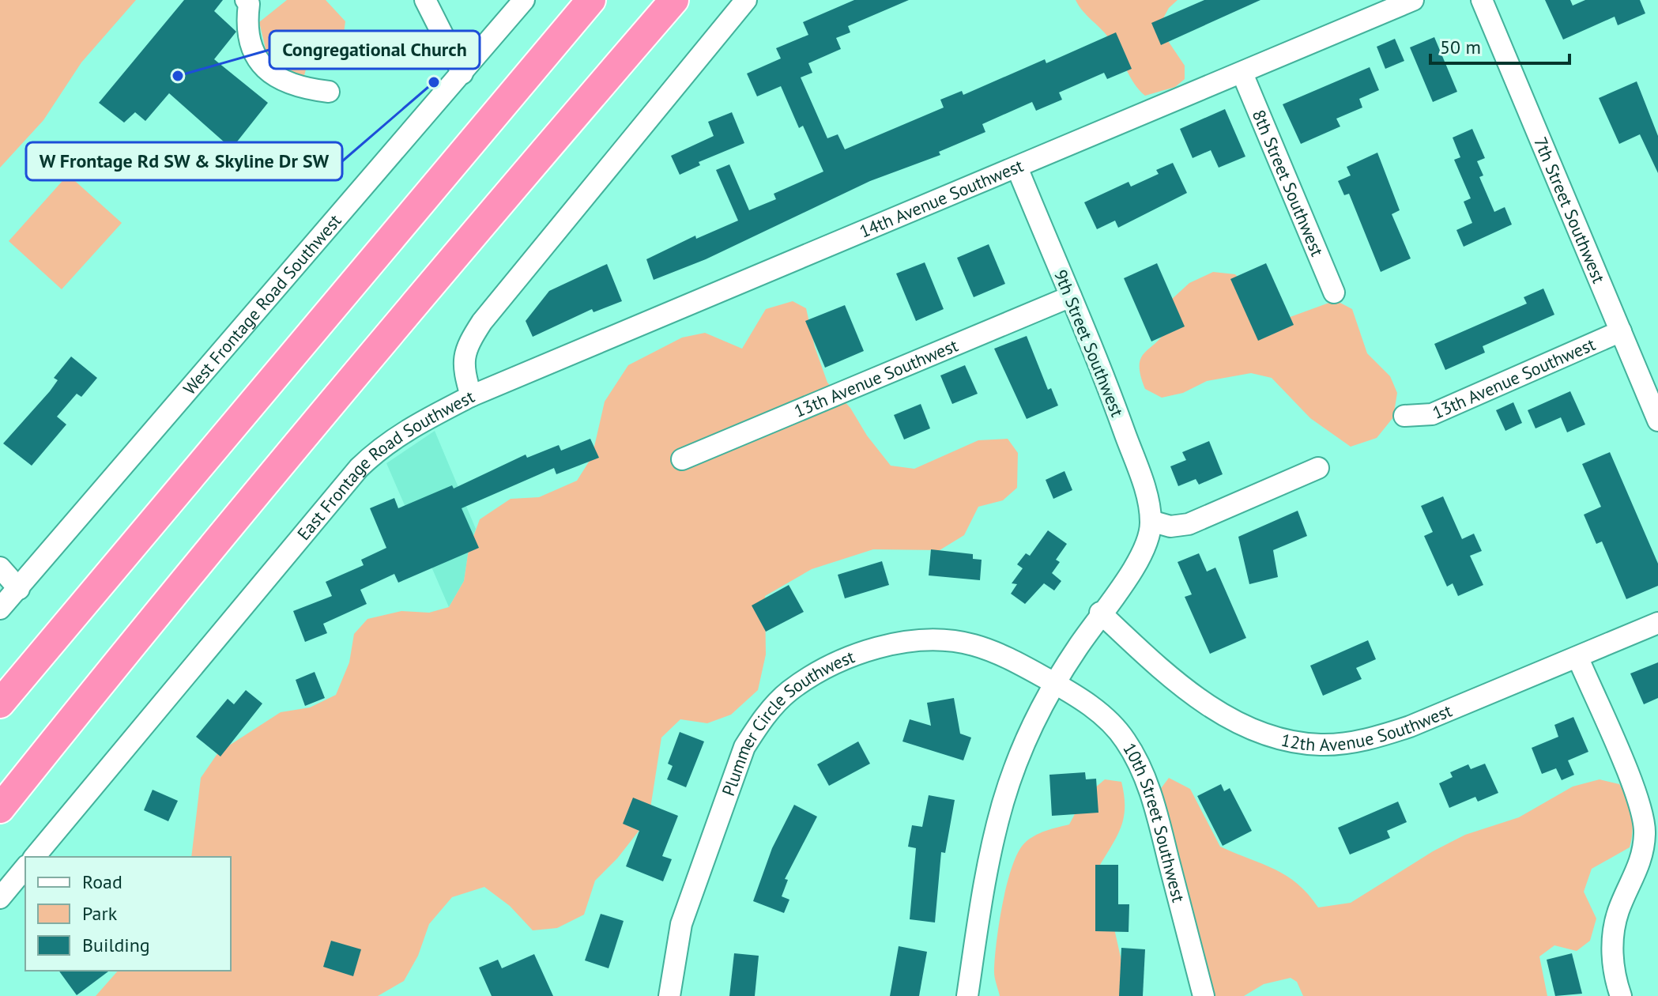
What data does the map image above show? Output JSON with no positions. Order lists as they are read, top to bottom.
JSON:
{
  "streets": {
    "street": [
      "8th Street Southwest",
      "14th Avenue Southwest",
      "7th Street Southwest",
      "West Frontage Road Southwest",
      "9th Street Southwest",
      "13th Avenue Southwest",
      "East Frontage Road Southwest",
      "12th Avenue Southwest",
      "Plummer Circle Southwest",
      "10th Street Southwest"
    ]
  },
  "crossings": [
    ["8th Street Southwest", "14th Avenue Southwest"],
    ["14th Avenue Southwest", "9th Street Southwest"],
    ["14th Avenue Southwest", "East Frontage Road Southwest"],
    ["7th Street Southwest", "13th Avenue Southwest"],
    ["9th Street Southwest", "13th Avenue Southwest"],
    ["Plummer Circle Southwest", "10th Street Southwest"]
  ],
  "places": ["Congregational Church", "W Frontage Rd SW & Skyline Dr SW"],
  "legend": ["Road", "Park", "Building"],
  "scale_bar": "50 m"
}
